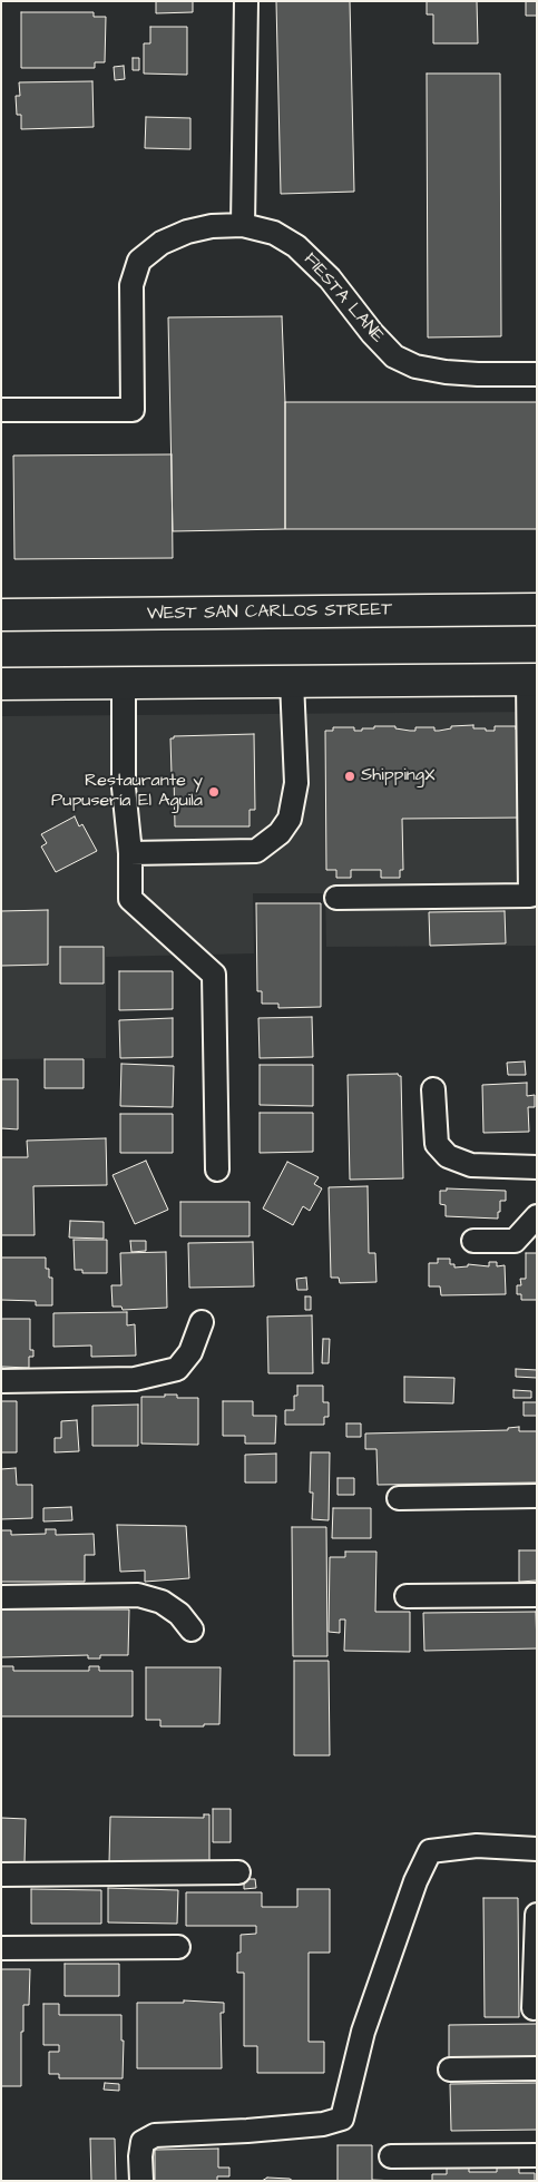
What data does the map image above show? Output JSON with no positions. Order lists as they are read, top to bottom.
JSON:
{
  "streets": {
    "main road": ["WEST SAN CARLOS STREET"],
    "lane": ["FIESTA LANE"]
  },
  "places": ["ShippingX", "Restaurante y Pupusería El Aguila"]
}
